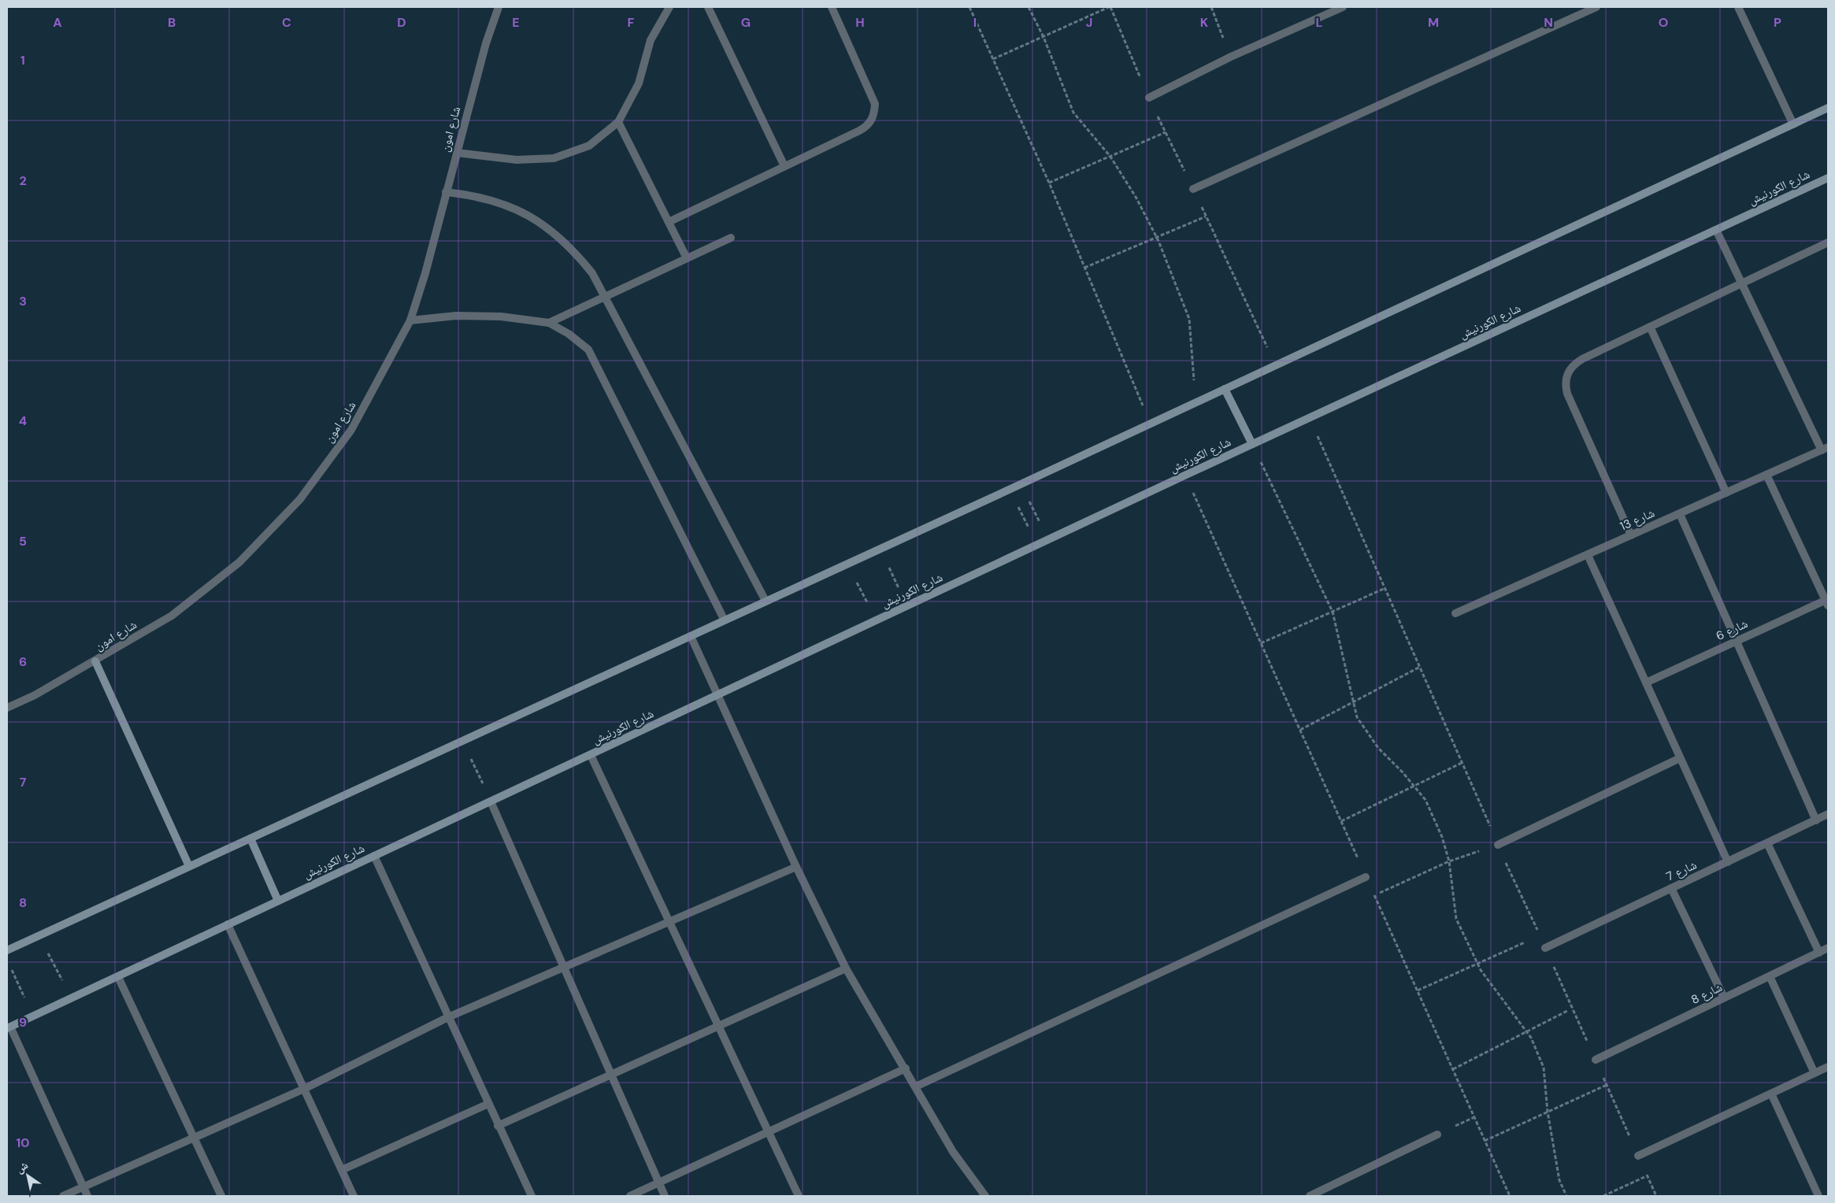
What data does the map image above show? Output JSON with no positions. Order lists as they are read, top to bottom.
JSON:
{
  "streets": {
    "main road": ["شارع الكورنيش"],
    "street": [
      "شارع امون",
      "شارع 13",
      "شارع 6",
      "شارع 7",
      "شارع 8"
    ]
  },
  "north": "top left",
  "grid": {
    "columns": [
      "A",
      "B",
      "C",
      "D",
      "E",
      "F",
      "G",
      "H",
      "I",
      "J",
      "K",
      "L",
      "M",
      "N",
      "O",
      "P"
    ],
    "rows": [
      "1",
      "2",
      "3",
      "4",
      "5",
      "6",
      "7",
      "8",
      "9",
      "10"
    ]
  }
}
